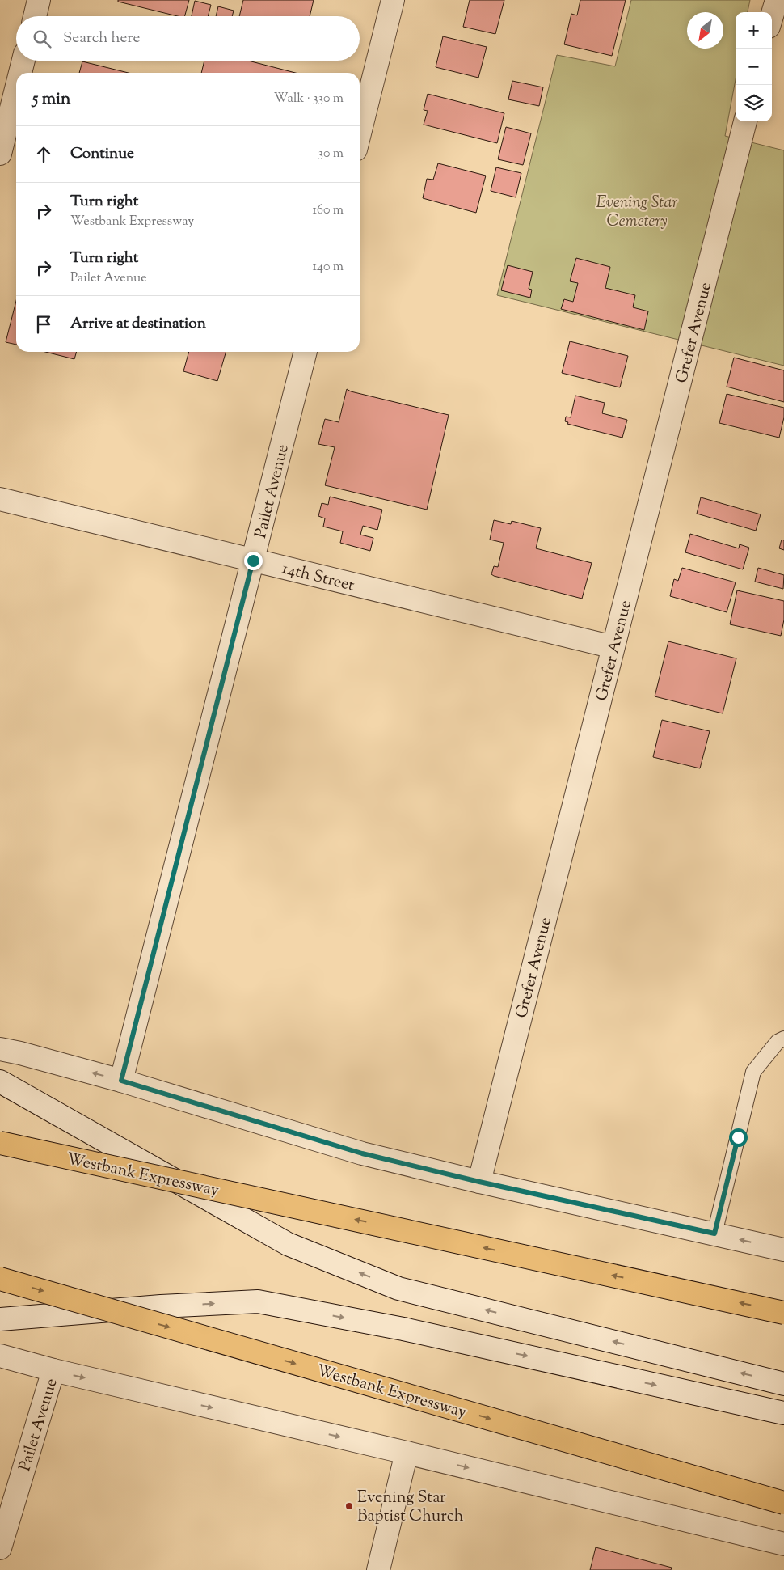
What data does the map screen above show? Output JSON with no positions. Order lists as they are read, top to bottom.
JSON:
{
  "streets": {
    "highway": ["Westbank Expressway"],
    "street": ["Grefer Avenue", "Pailet Avenue", "14th Street"]
  },
  "crossings": [
    ["Grefer Avenue", "14th Street"],
    ["Pailet Avenue", "14th Street"]
  ],
  "parks": ["Evening Star Cemetery"],
  "places": ["Evening Star Baptist Church"],
  "north": "bottom left",
  "page": {
    "map_buttons": ["+", "−"],
    "search": "Search here",
    "heading": ["5 min", "Walk · 330 m"],
    "list": [
      ["Continue", "30 m"],
      ["Turn right", "Westbank Expressway", "160 m"],
      ["Turn right", "Pailet Avenue", "140 m"],
      "Arrive at destination"
    ]
  }
}
